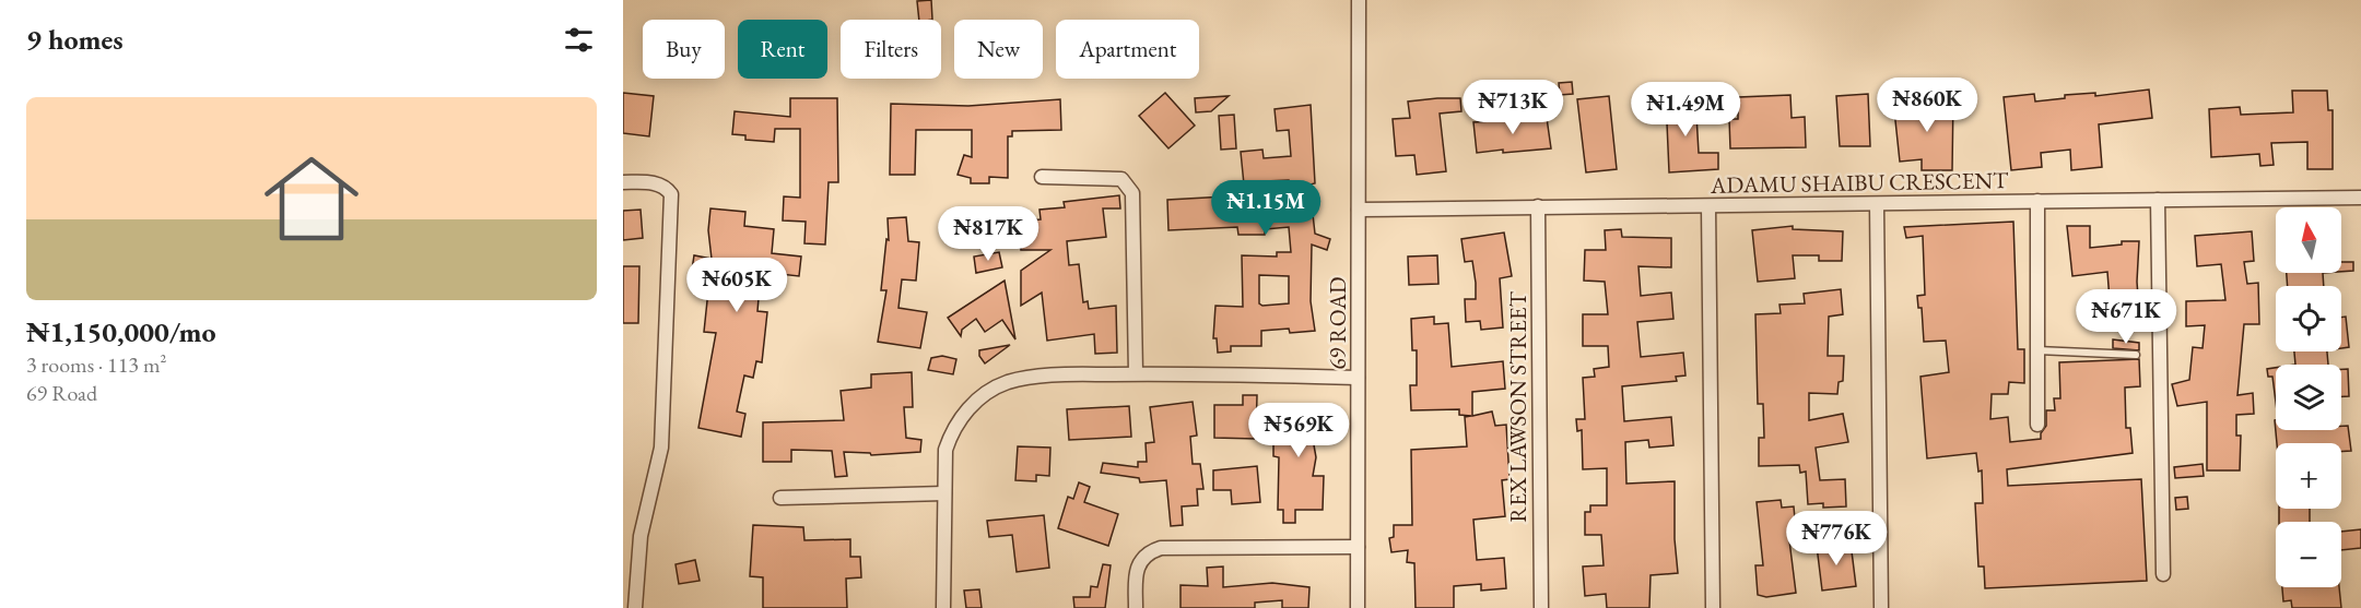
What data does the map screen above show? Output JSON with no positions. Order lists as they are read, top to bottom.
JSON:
{
  "streets": {
    "street": ["ADAMU SHAIBU CRESCENT", "69 ROAD", "REX LAWSON STREET"]
  },
  "crossings": [
    ["ADAMU SHAIBU CRESCENT", "69 ROAD"],
    ["ADAMU SHAIBU CRESCENT", "REX LAWSON STREET"]
  ],
  "north": "top",
  "page": {
    "heading": "9 homes",
    "chip": [
      "Buy",
      "Rent",
      "Filters",
      "New",
      "Apartment"
    ],
    "price": [
      "₦860K",
      "₦713K",
      "₦1.49M",
      "₦1.15M",
      "₦817K",
      "₦605K",
      "₦671K",
      "₦569K",
      "₦776K"
    ],
    "list": [
      {
        "name": "₦1,150,000/mo",
        "note": "3 rooms · 113 m² · 69 Road"
      }
    ],
    "map_buttons": ["+", "−"]
  }
}
